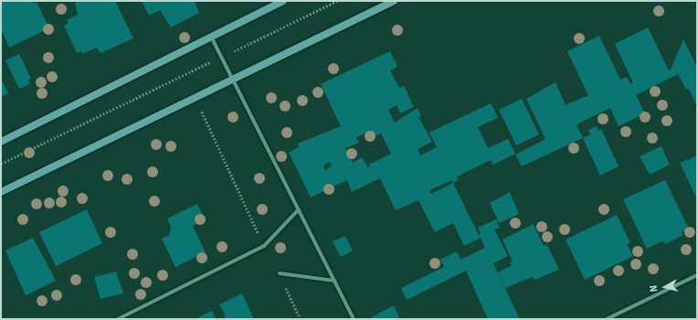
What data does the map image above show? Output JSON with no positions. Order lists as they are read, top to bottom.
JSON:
{
  "north": "left"
}
